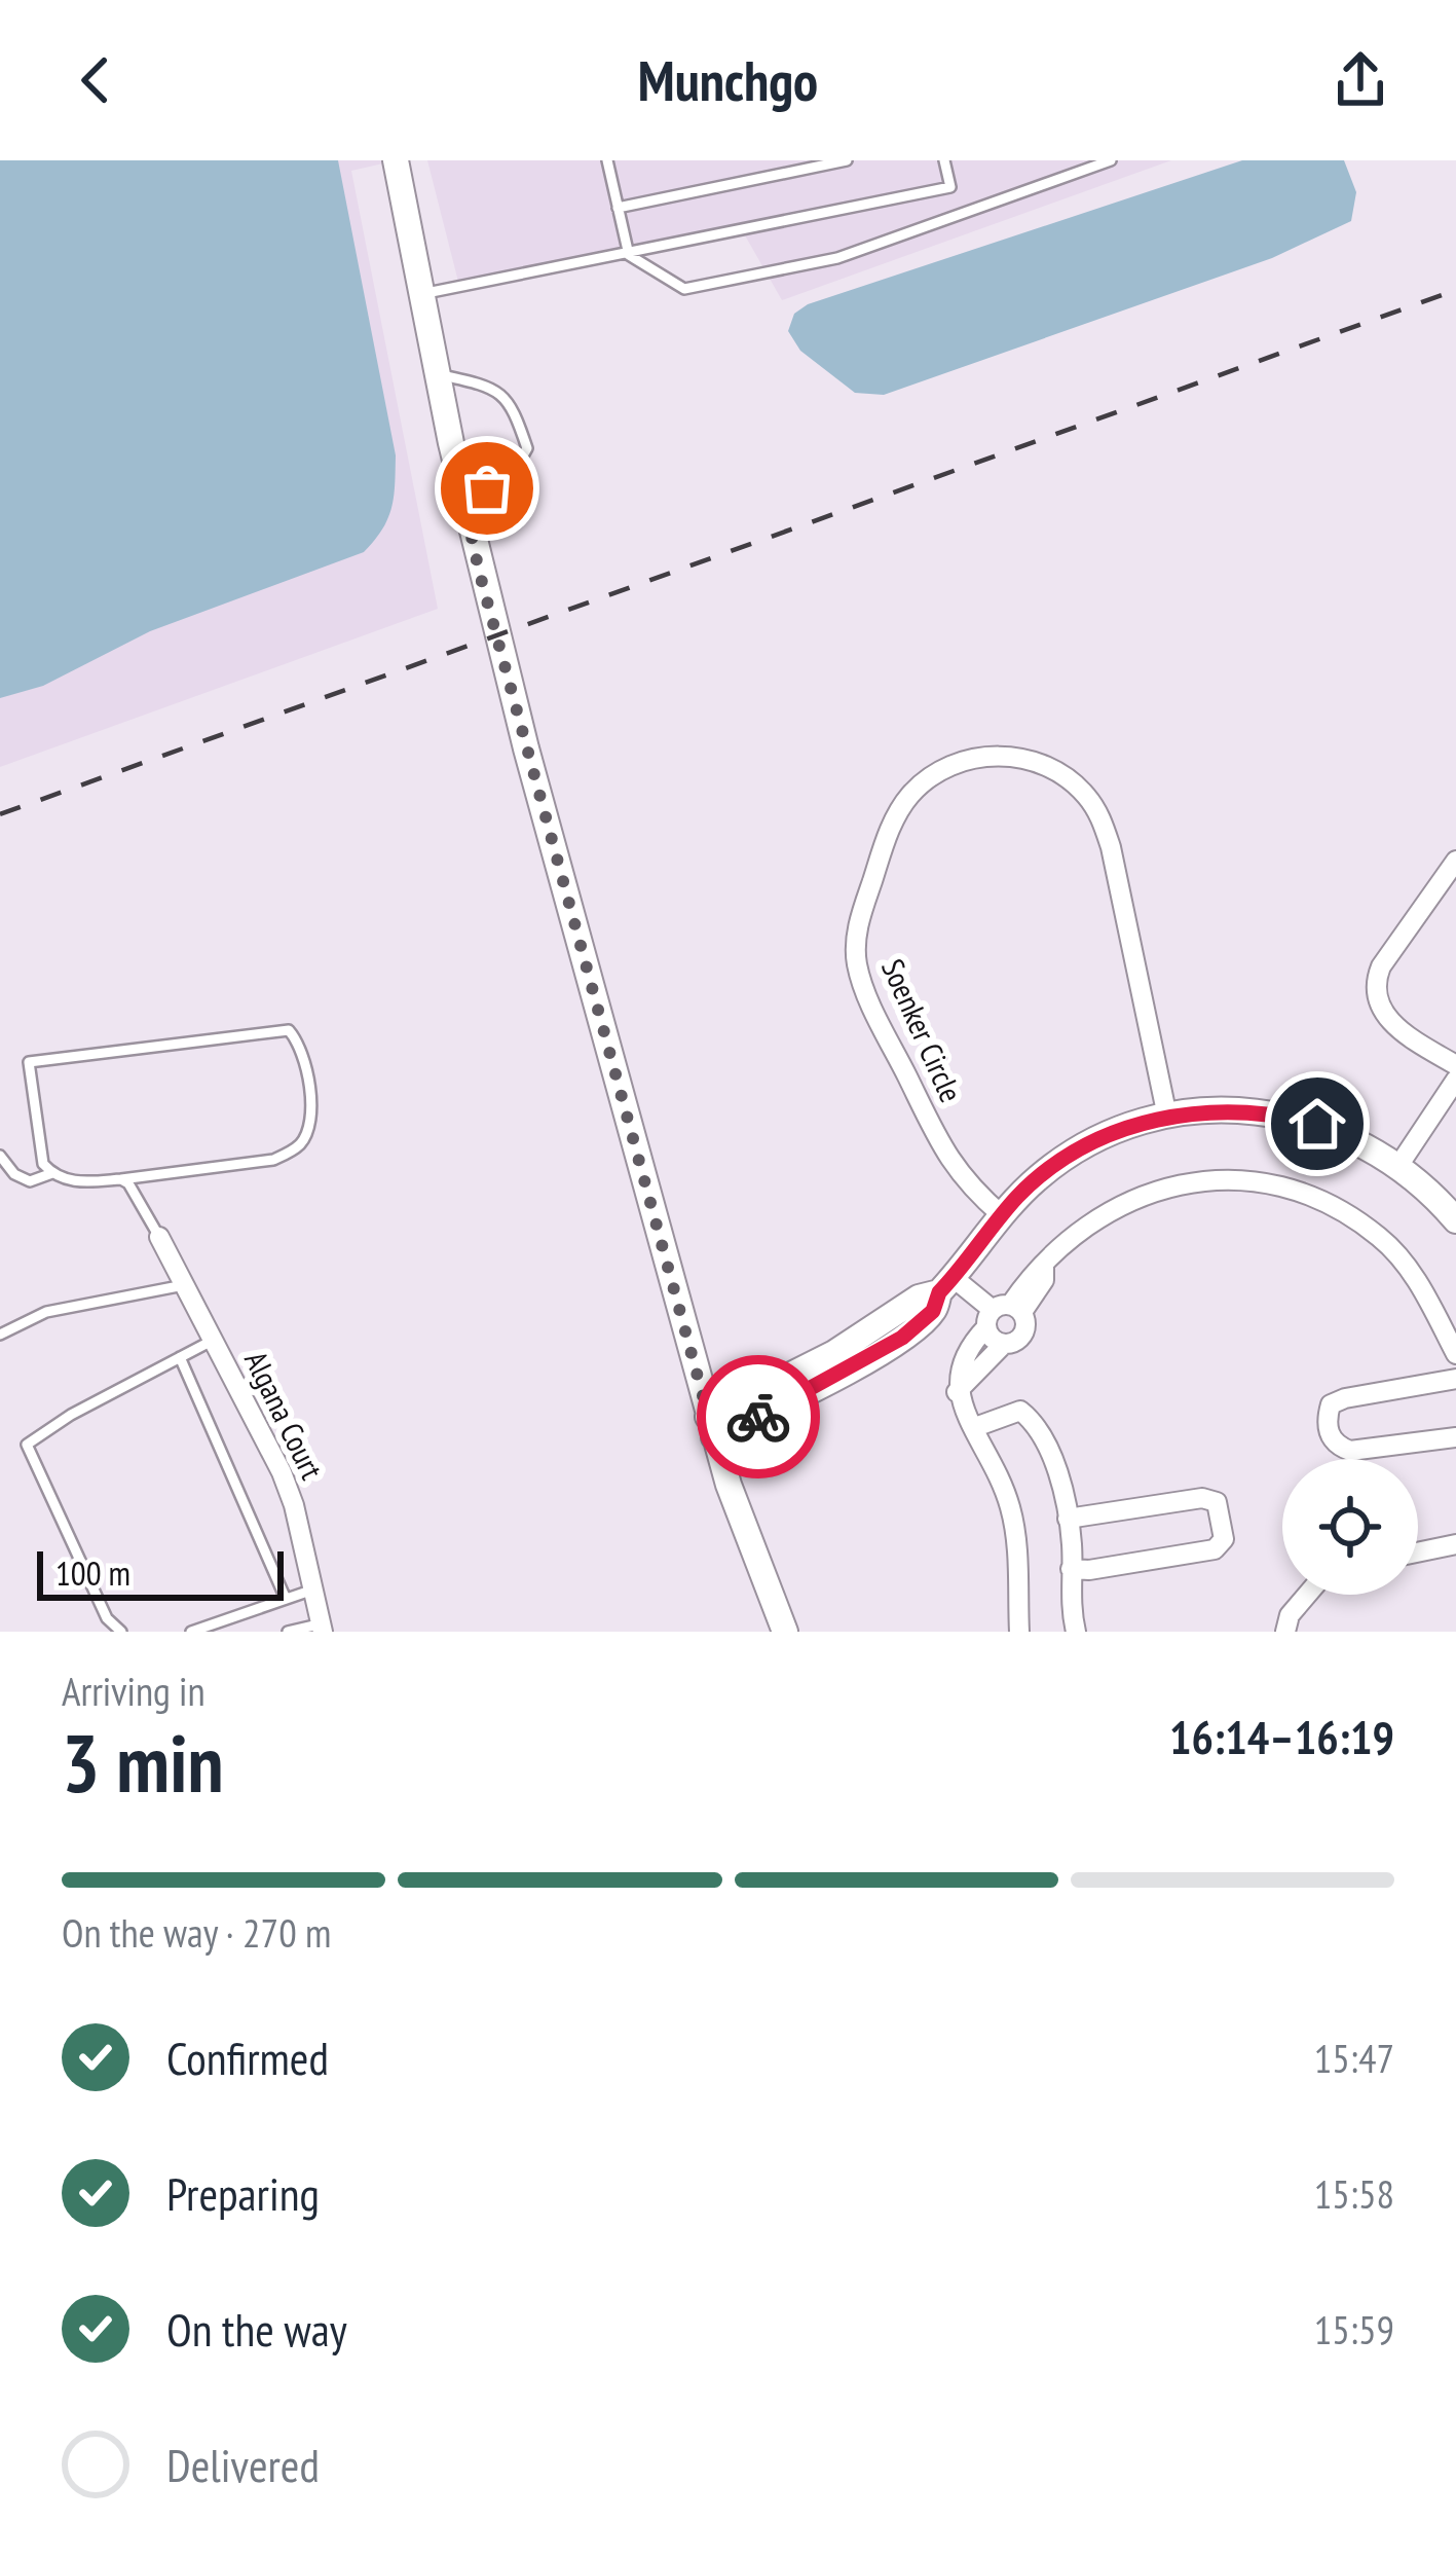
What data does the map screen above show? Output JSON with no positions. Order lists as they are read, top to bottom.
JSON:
{
  "streets": {
    "street": ["Soenker Circle", "Algana Court"]
  },
  "scale_bar": "100 m",
  "page": {
    "header": "Munchgo",
    "scale": "100 m",
    "heading": ["3 min", "Arriving in", "16:14–16:19"],
    "bar": "On the way · 270 m",
    "list": [
      ["Confirmed", "15:47"],
      ["Preparing", "15:58"],
      ["On the way", "15:59"],
      "Delivered"
    ]
  }
}
